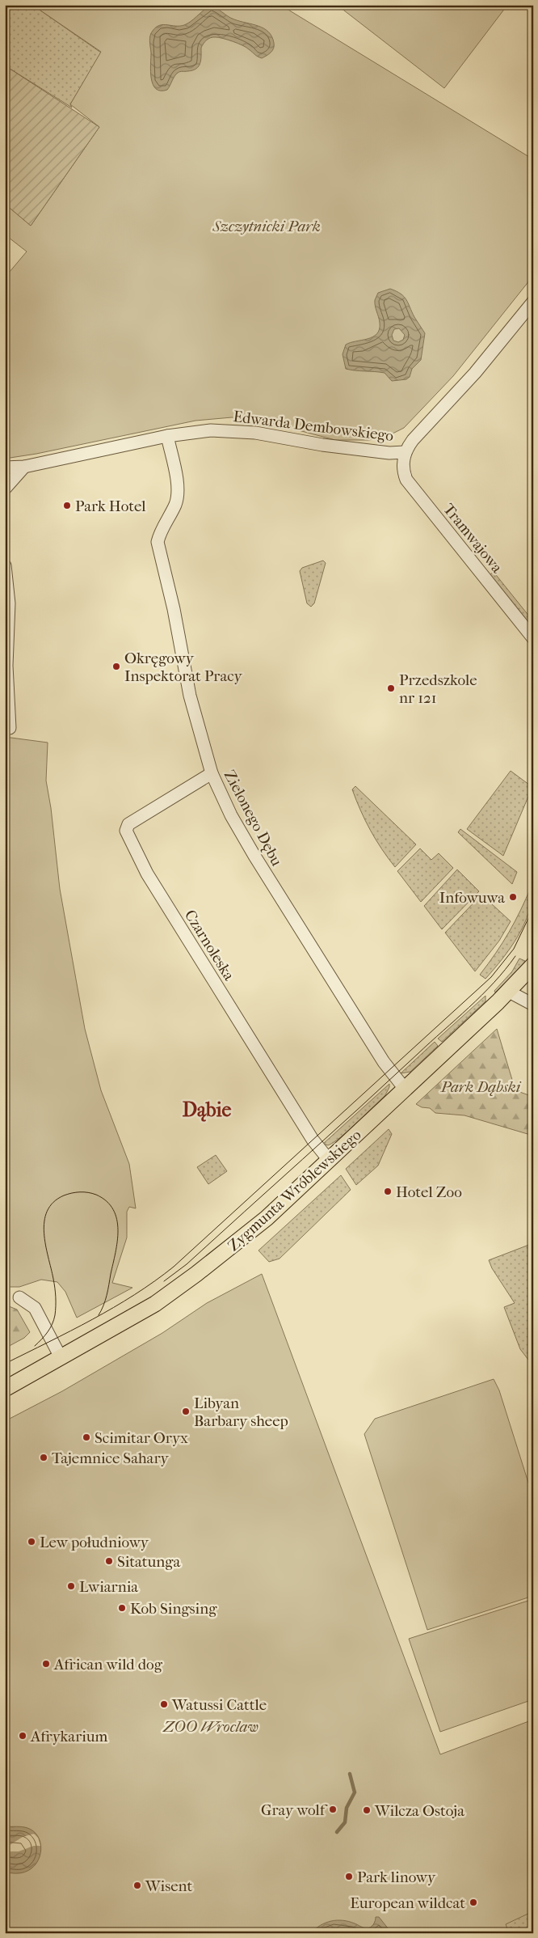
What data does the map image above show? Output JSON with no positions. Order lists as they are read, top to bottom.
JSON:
{
  "streets": {
    "main road": ["Zygmunta Wróblewskiego"],
    "street": [
      "Edwarda Dembowskiego",
      "Tramwajowa",
      "Zielonego Dębu",
      "Czarnoleska"
    ]
  },
  "crossings": [
    ["Edwarda Dembowskiego", "Tramwajowa"],
    ["Edwarda Dembowskiego", "Zielonego Dębu"],
    ["Zielonego Dębu", "Czarnoleska"],
    ["Zielonego Dębu", "Zygmunta Wróblewskiego"],
    ["Czarnoleska", "Zygmunta Wróblewskiego"]
  ],
  "districts": ["Dąbie"],
  "parks": ["Szczytnicki Park", "Park Dąbski", "ZOO Wroclaw"],
  "places": [
    "Park Hotel",
    "Okręgowy Inspektorat Pracy",
    "Przedszkole nr 121",
    "Infowuwa",
    "Hotel Zoo",
    "Libyan Barbary sheep",
    "Scimitar Oryx",
    "Tajemnice Sahary",
    "Lew południowy",
    "Sitatunga",
    "Lwiarnia",
    "Kob Singsing",
    "African wild dog",
    "Watussi Cattle",
    "Afrykarium",
    "Gray wolf",
    "Wilcza Ostoja",
    "Park linowy",
    "Wisent",
    "European wildcat"
  ]
}
